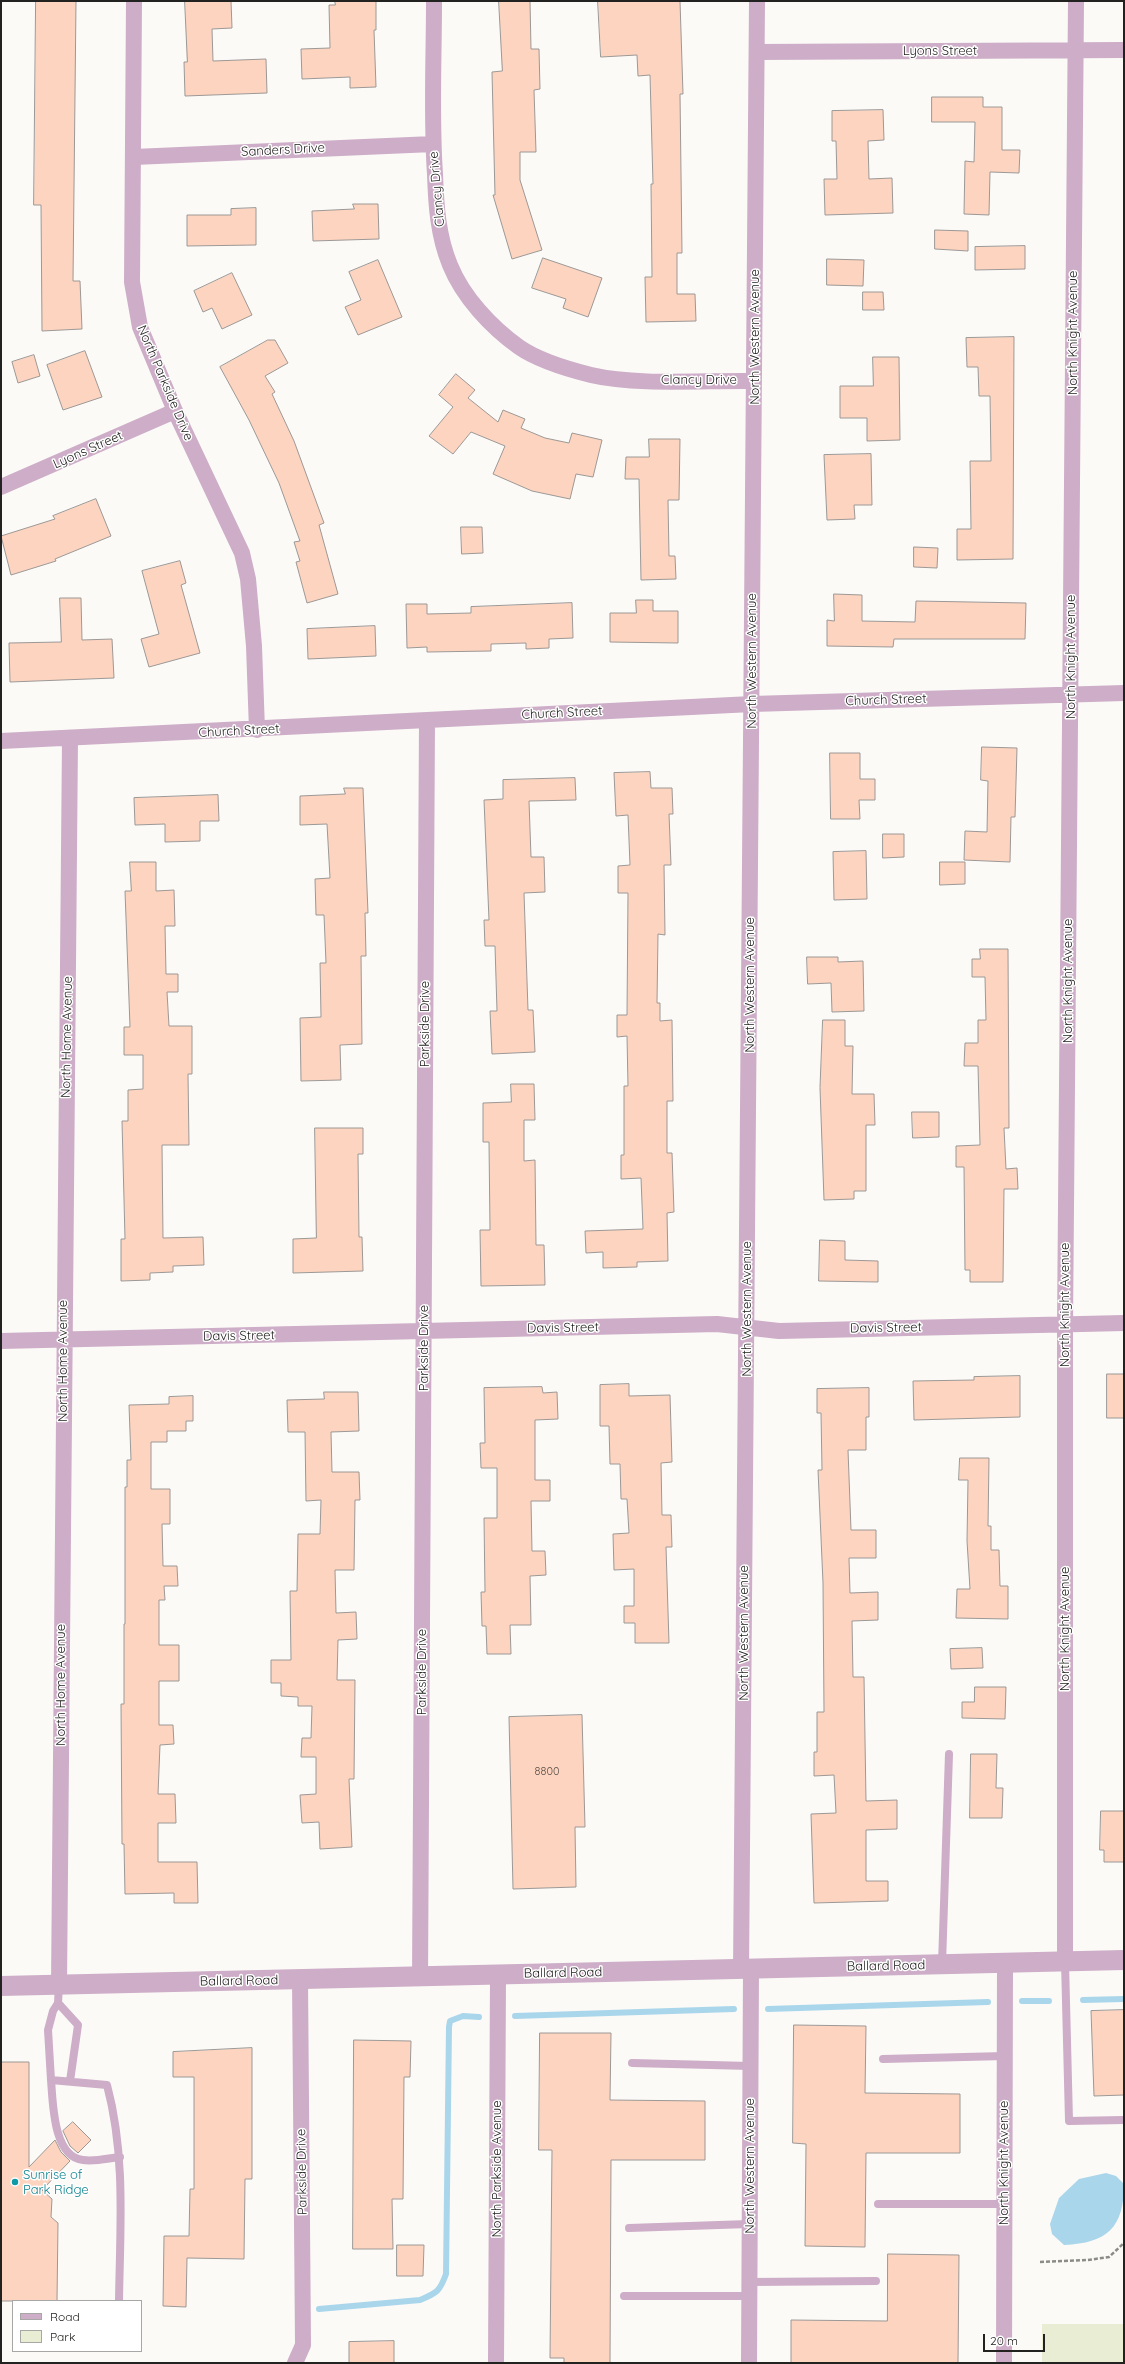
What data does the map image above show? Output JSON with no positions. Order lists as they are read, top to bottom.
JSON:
{
  "streets": {
    "street": [
      "Lyons Street",
      "Sanders Drive",
      "Clancy Drive",
      "North Knight Avenue",
      "North Western Avenue",
      "North Parkside Drive",
      "Church Street",
      "Parkside Drive",
      "North Home Avenue",
      "Davis Street",
      "Ballard Road",
      "North Parkside Avenue"
    ]
  },
  "crossings": [
    ["Lyons Street", "North Knight Avenue"],
    ["Lyons Street", "North Western Avenue"],
    ["Lyons Street", "North Parkside Drive"],
    ["Sanders Drive", "Clancy Drive"],
    ["Sanders Drive", "North Parkside Drive"],
    ["Clancy Drive", "North Western Avenue"],
    ["North Knight Avenue", "Church Street"],
    ["North Knight Avenue", "Davis Street"],
    ["North Knight Avenue", "Ballard Road"],
    ["North Western Avenue", "Church Street"],
    ["North Western Avenue", "Davis Street"],
    ["North Western Avenue", "Ballard Road"],
    ["North Parkside Drive", "Church Street"],
    ["Church Street", "Parkside Drive"],
    ["Church Street", "North Home Avenue"],
    ["Parkside Drive", "Davis Street"],
    ["Parkside Drive", "Ballard Road"],
    ["North Home Avenue", "Davis Street"],
    ["North Home Avenue", "Ballard Road"],
    ["Ballard Road", "North Parkside Avenue"]
  ],
  "places": ["Sunrise of Park Ridge"],
  "house_numbers": ["8800"],
  "legend": ["Road", "Park"],
  "scale_bar": "20 m"
}
